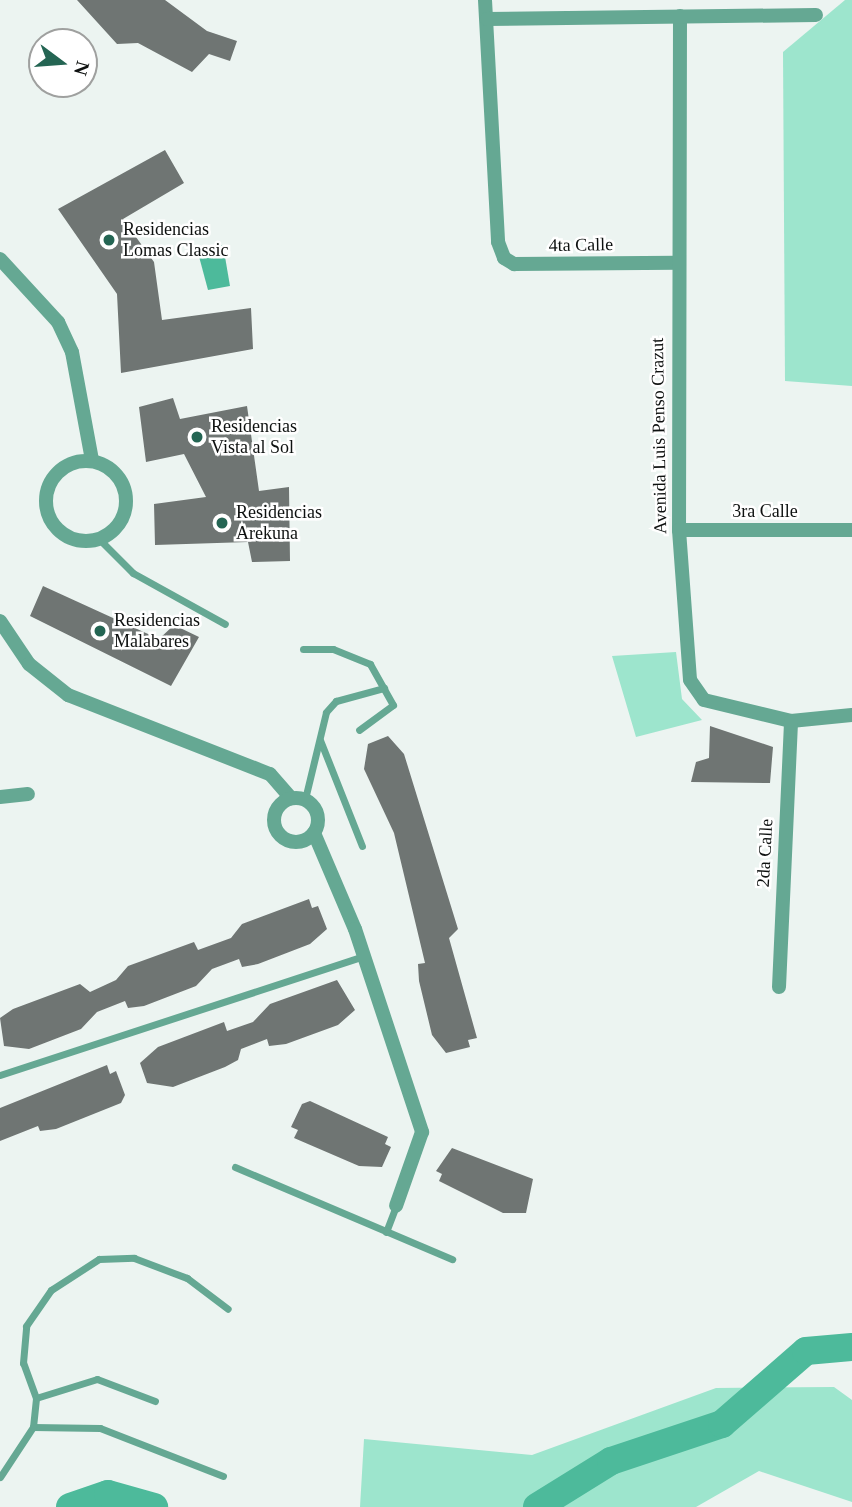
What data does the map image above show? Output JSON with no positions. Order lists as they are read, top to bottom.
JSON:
{
  "streets": {
    "street": [
      "4ta Calle",
      "Avenida Luis Penso Crazut",
      "3ra Calle",
      "2da Calle"
    ]
  },
  "crossings": [
    ["4ta Calle", "Avenida Luis Penso Crazut"],
    ["Avenida Luis Penso Crazut", "3ra Calle"],
    ["Avenida Luis Penso Crazut", "2da Calle"]
  ],
  "places": [
    "Residencias Lomas Classic",
    "Residencias Vista al Sol",
    "Residencias Arekuna",
    "Residencias Malabares"
  ],
  "north": "right"
}
